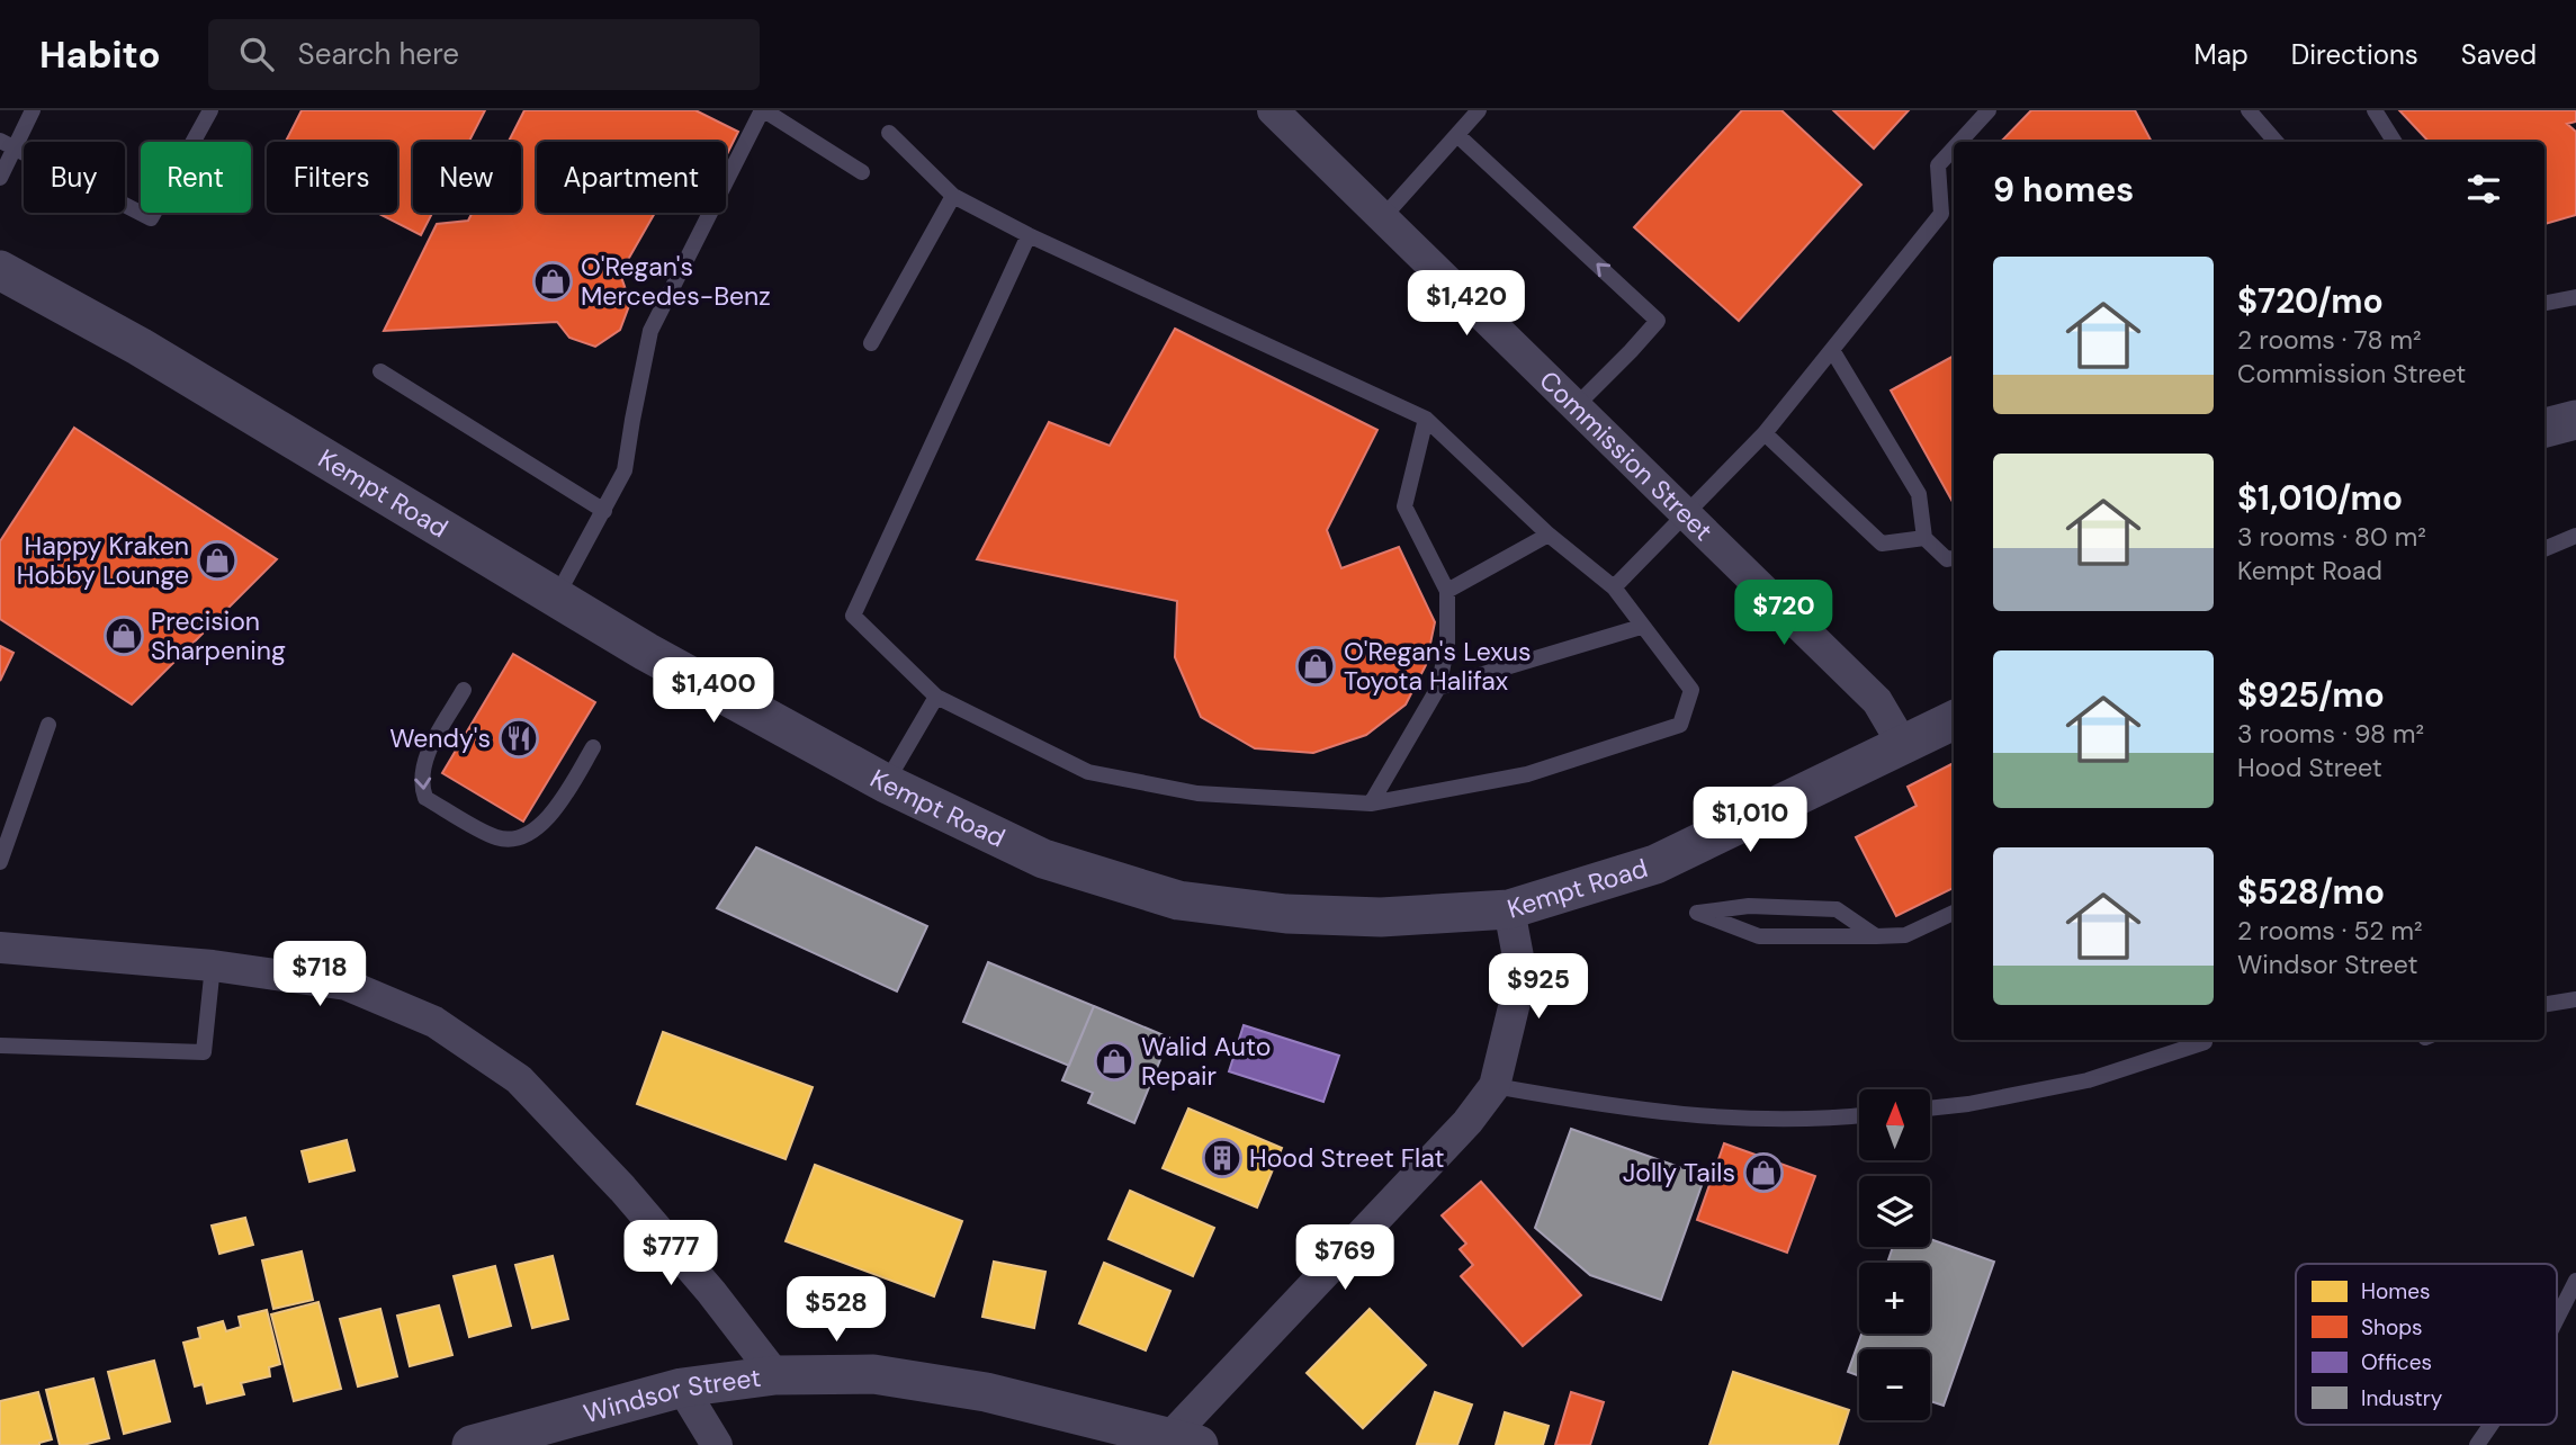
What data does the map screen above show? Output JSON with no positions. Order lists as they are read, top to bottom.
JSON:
{
  "streets": {
    "street": ["Commission Street", "Kempt Road", "Windsor Street"]
  },
  "crossings": [
    ["Commission Street", "Kempt Road"]
  ],
  "places": {
    "shop": [
      "O'Regan's Mercedes-Benz",
      "Happy Kraken Hobby Lounge",
      "Precision Sharpening",
      "O'Regan's Lexus Toyota Halifax",
      "Walid Auto Repair",
      "Jolly Tails"
    ],
    "restaurant": ["Wendy's"],
    "building": ["Hood Street Flat"]
  },
  "legend": [
    "Homes",
    "Shops",
    "Offices",
    "Industry"
  ],
  "north": "top",
  "page": {
    "header": "Habito",
    "search": "Search here",
    "nav": ["Map", "Directions", "Saved"],
    "chip": [
      "Buy",
      "Rent",
      "Filters",
      "New",
      "Apartment"
    ],
    "heading": "9 homes",
    "list": [
      {
        "name": "$720/mo",
        "note": "2 rooms · 78 m² · Commission Street"
      },
      {
        "name": "$1,010/mo",
        "note": "3 rooms · 80 m² · Kempt Road"
      },
      {
        "name": "$925/mo",
        "note": "3 rooms · 98 m² · Hood Street"
      },
      {
        "name": "$528/mo",
        "note": "2 rooms · 52 m² · Windsor Street"
      }
    ],
    "price": [
      "$1,420",
      "$720",
      "$1,400",
      "$1,010",
      "$718",
      "$925",
      "$777",
      "$769",
      "$528"
    ],
    "map_buttons": ["+", "−"]
  }
}
